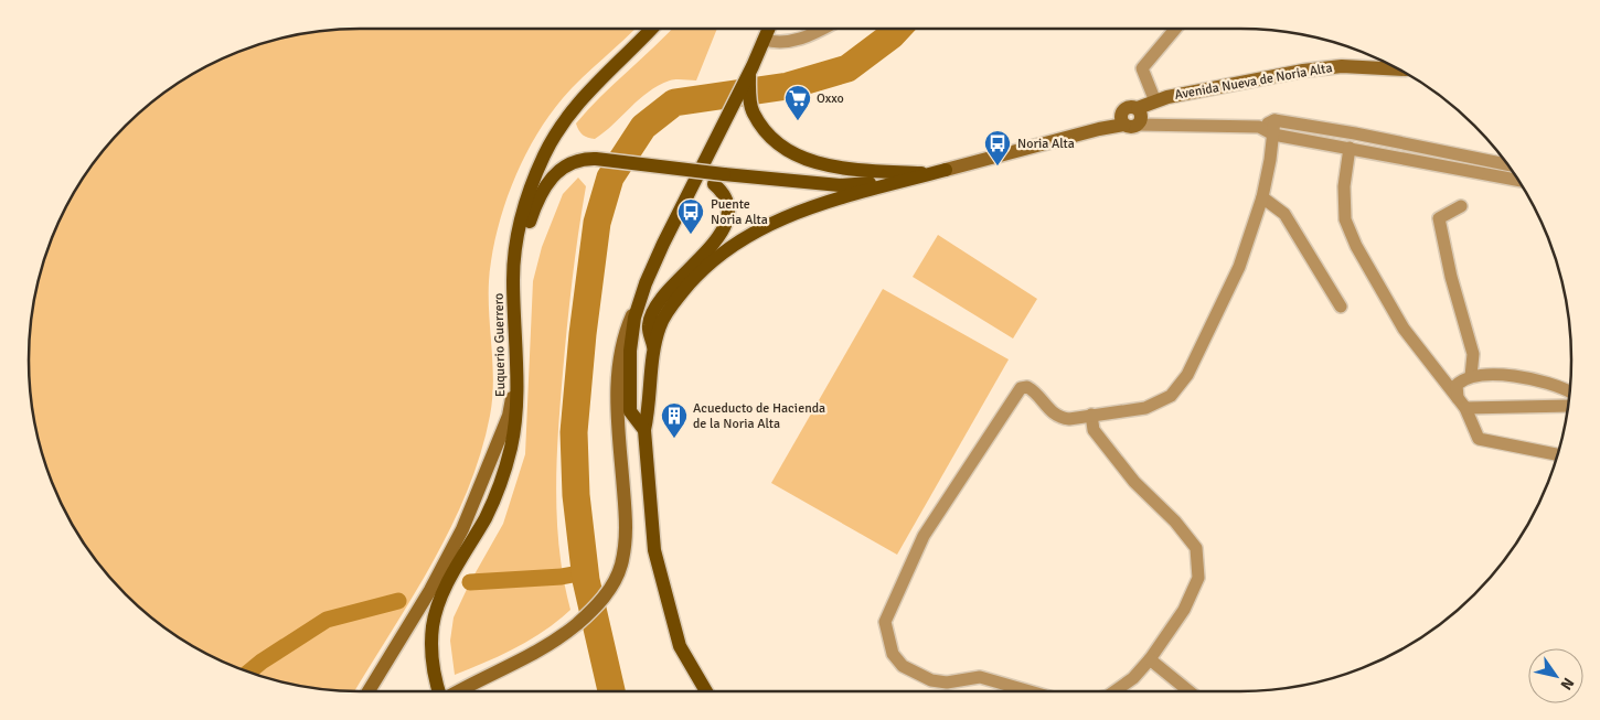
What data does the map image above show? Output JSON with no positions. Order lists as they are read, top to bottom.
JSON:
{
  "streets": {
    "main road": ["Avenida Nueva de Noria Alta", "Euquerio Guerrero"]
  },
  "places": {
    "supermarket": ["Oxxo"],
    "bus stop": ["Noria Alta", "Puente Noria Alta"],
    "building": ["Acueducto de Hacienda de la Noria Alta"]
  },
  "north": "bottom right"
}
